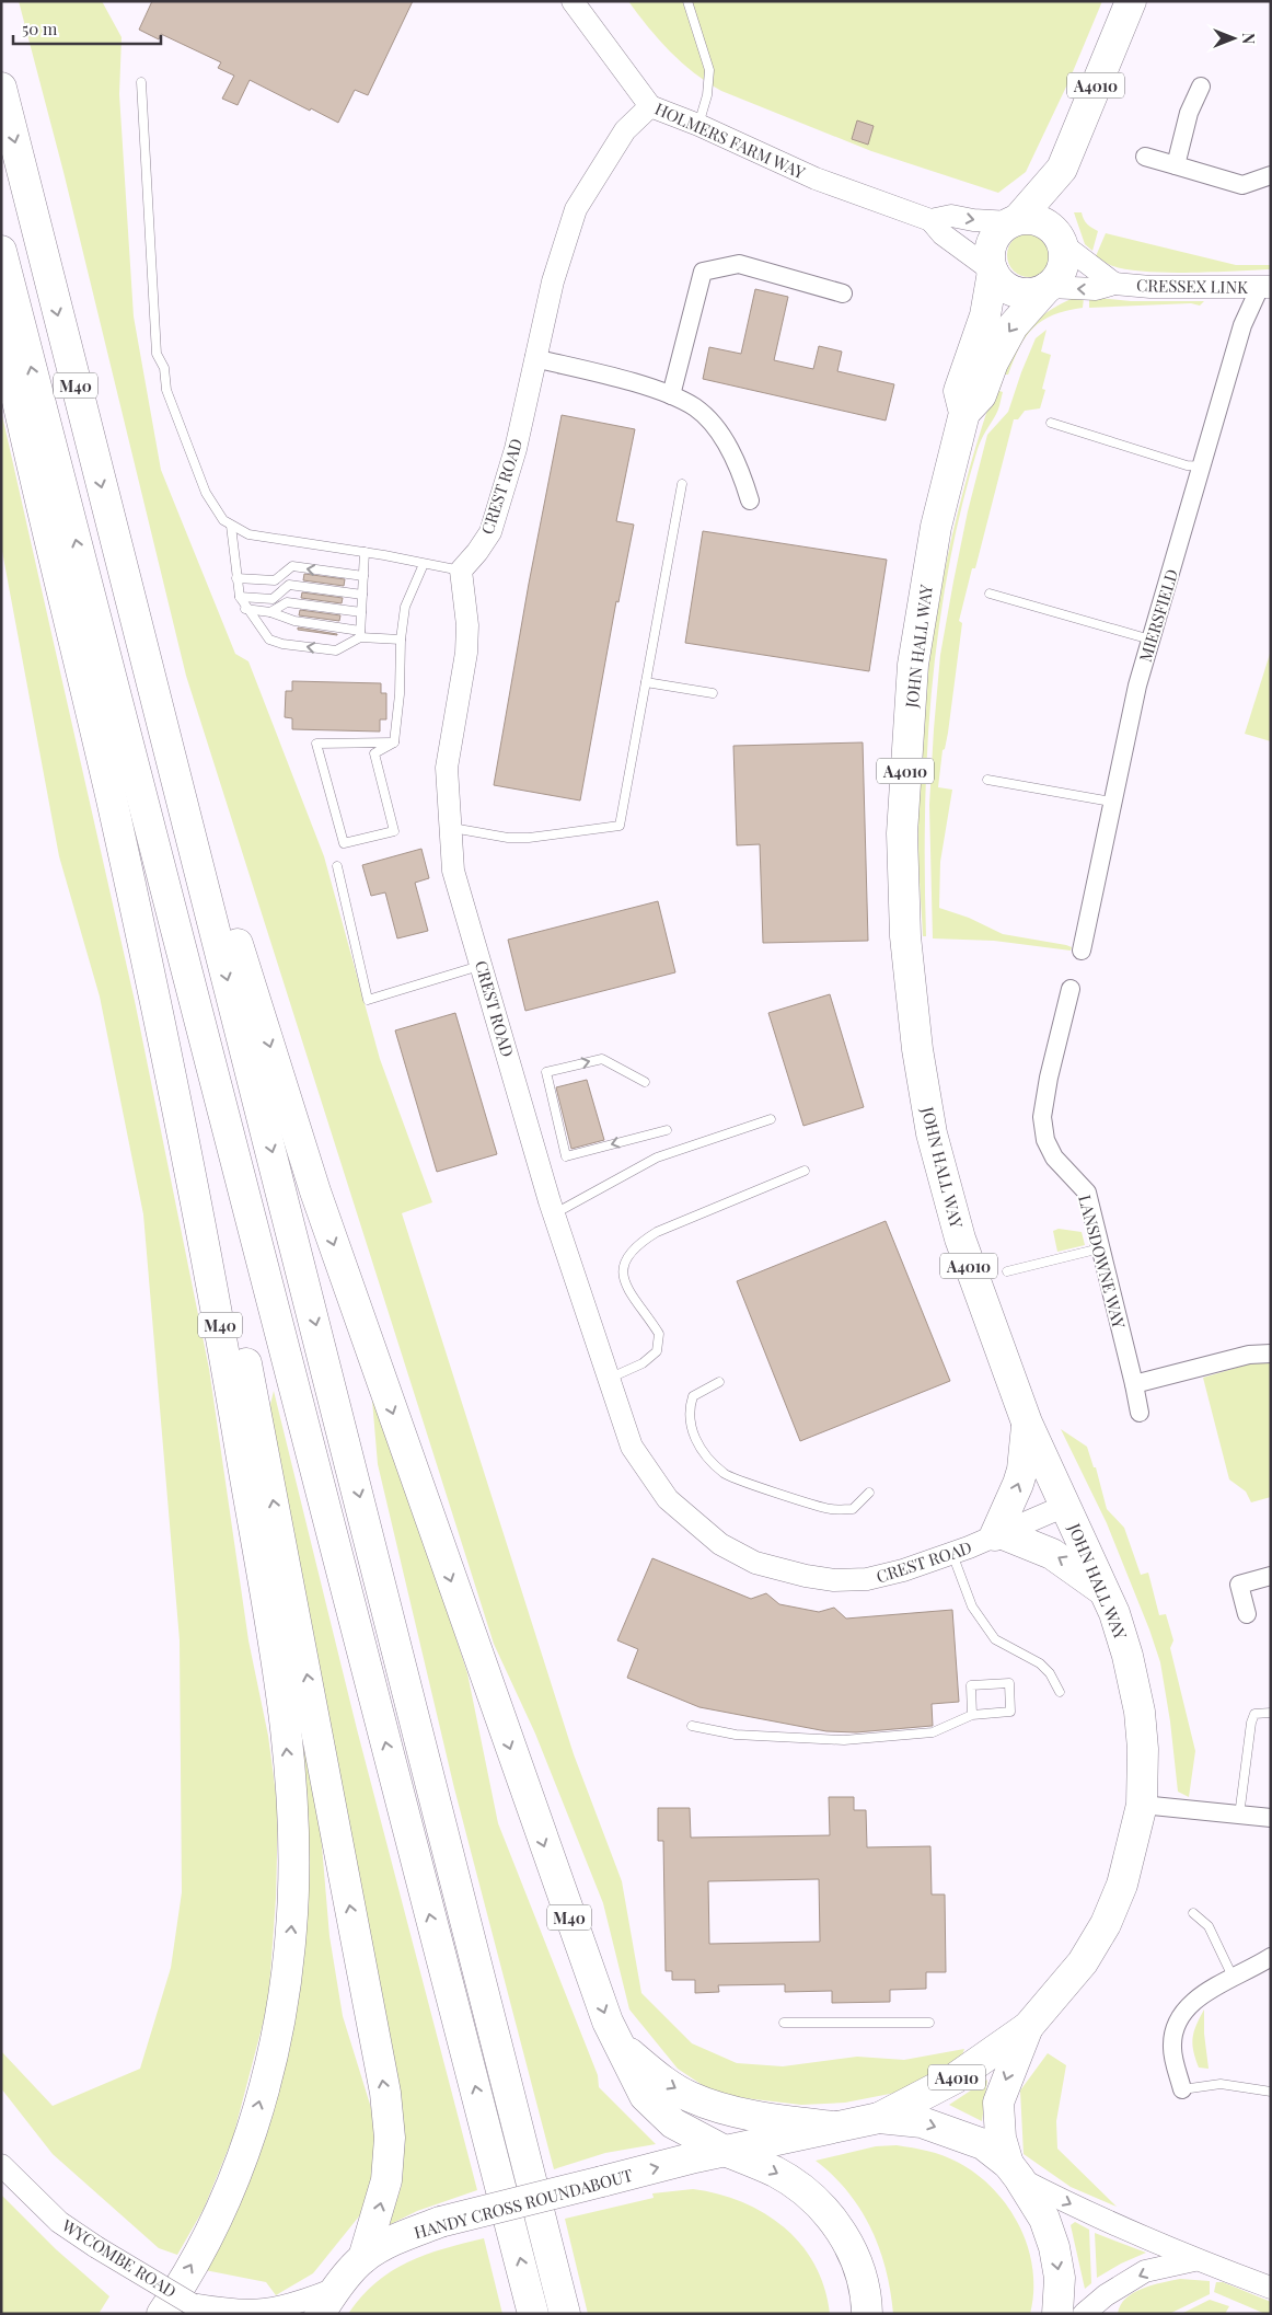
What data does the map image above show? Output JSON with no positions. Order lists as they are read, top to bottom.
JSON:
{
  "streets": {
    "highway": [
      "A4010",
      "M40",
      "JOHN HALL WAY",
      "HANDY CROSS ROUNDABOUT"
    ],
    "street": [
      "HOLMERS FARM WAY",
      "CRESSEX LINK",
      "CREST ROAD",
      "MIERSFIELD",
      "LANSDOWNE WAY",
      "WYCOMBE ROAD"
    ]
  },
  "crossings": [
    ["A4010", "HOLMERS FARM WAY"],
    ["A4010", "CRESSEX LINK"],
    ["A4010", "JOHN HALL WAY"],
    ["HOLMERS FARM WAY", "CRESSEX LINK"],
    ["HOLMERS FARM WAY", "CREST ROAD"],
    ["HOLMERS FARM WAY", "JOHN HALL WAY"],
    ["CRESSEX LINK", "MIERSFIELD"],
    ["CRESSEX LINK", "JOHN HALL WAY"],
    ["M40", "HANDY CROSS ROUNDABOUT"],
    ["CREST ROAD", "JOHN HALL WAY"],
    ["JOHN HALL WAY", "HANDY CROSS ROUNDABOUT"],
    ["HANDY CROSS ROUNDABOUT", "WYCOMBE ROAD"]
  ],
  "one_way": ["HANDY CROSS ROUNDABOUT"],
  "scale_bar": "50 m",
  "north": "right"
}
